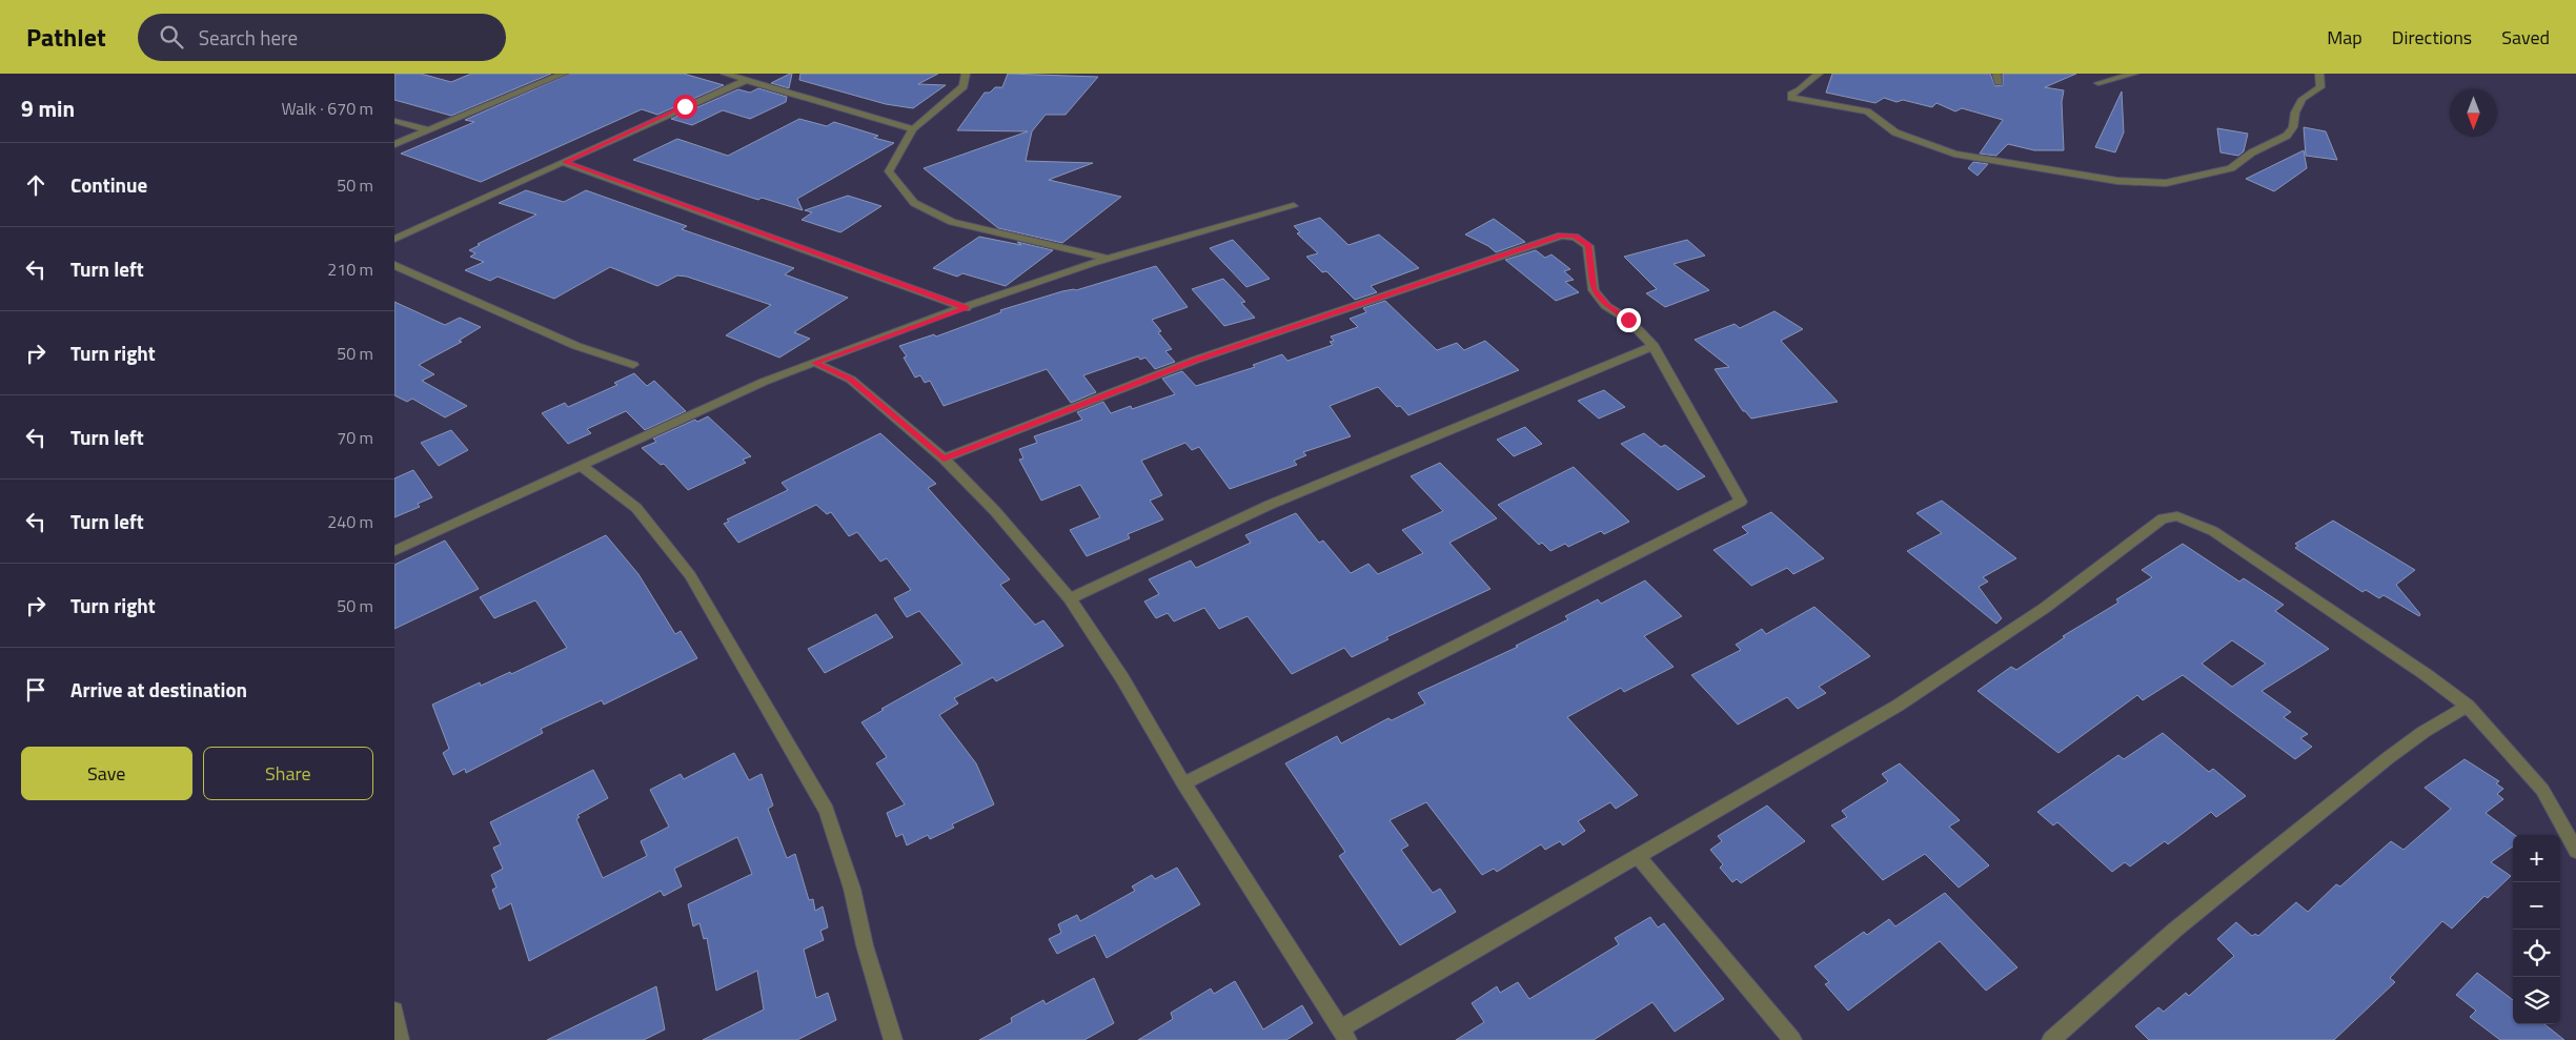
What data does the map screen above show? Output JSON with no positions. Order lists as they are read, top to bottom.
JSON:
{
  "north": "bottom",
  "page": {
    "header": "Pathlet",
    "search": "Search here",
    "nav": ["Map", "Directions", "Saved"],
    "heading": ["9 min", "Walk · 670 m"],
    "list": [
      ["Continue", "50 m"],
      ["Turn left", "210 m"],
      ["Turn right", "50 m"],
      ["Turn left", "70 m"],
      ["Turn left", "240 m"],
      ["Turn right", "50 m"],
      "Arrive at destination"
    ],
    "buttons": ["Save", "Share"],
    "map_buttons": ["+", "−"]
  }
}
